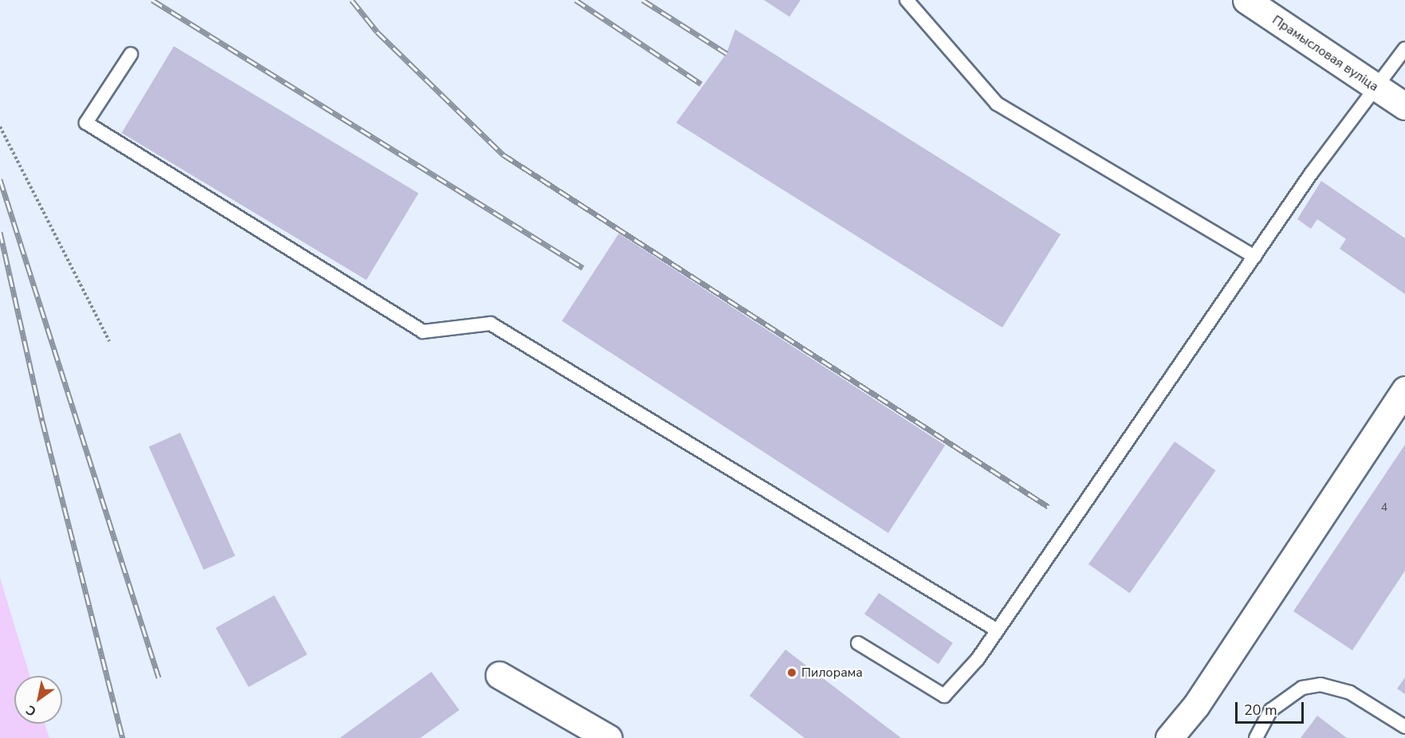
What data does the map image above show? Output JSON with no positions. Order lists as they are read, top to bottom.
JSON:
{
  "streets": {
    "street": ["Прамысловая вуліца"]
  },
  "places": ["Пилорама"],
  "house_numbers": ["4"],
  "scale_bar": "20 m",
  "north": "bottom left"
}
